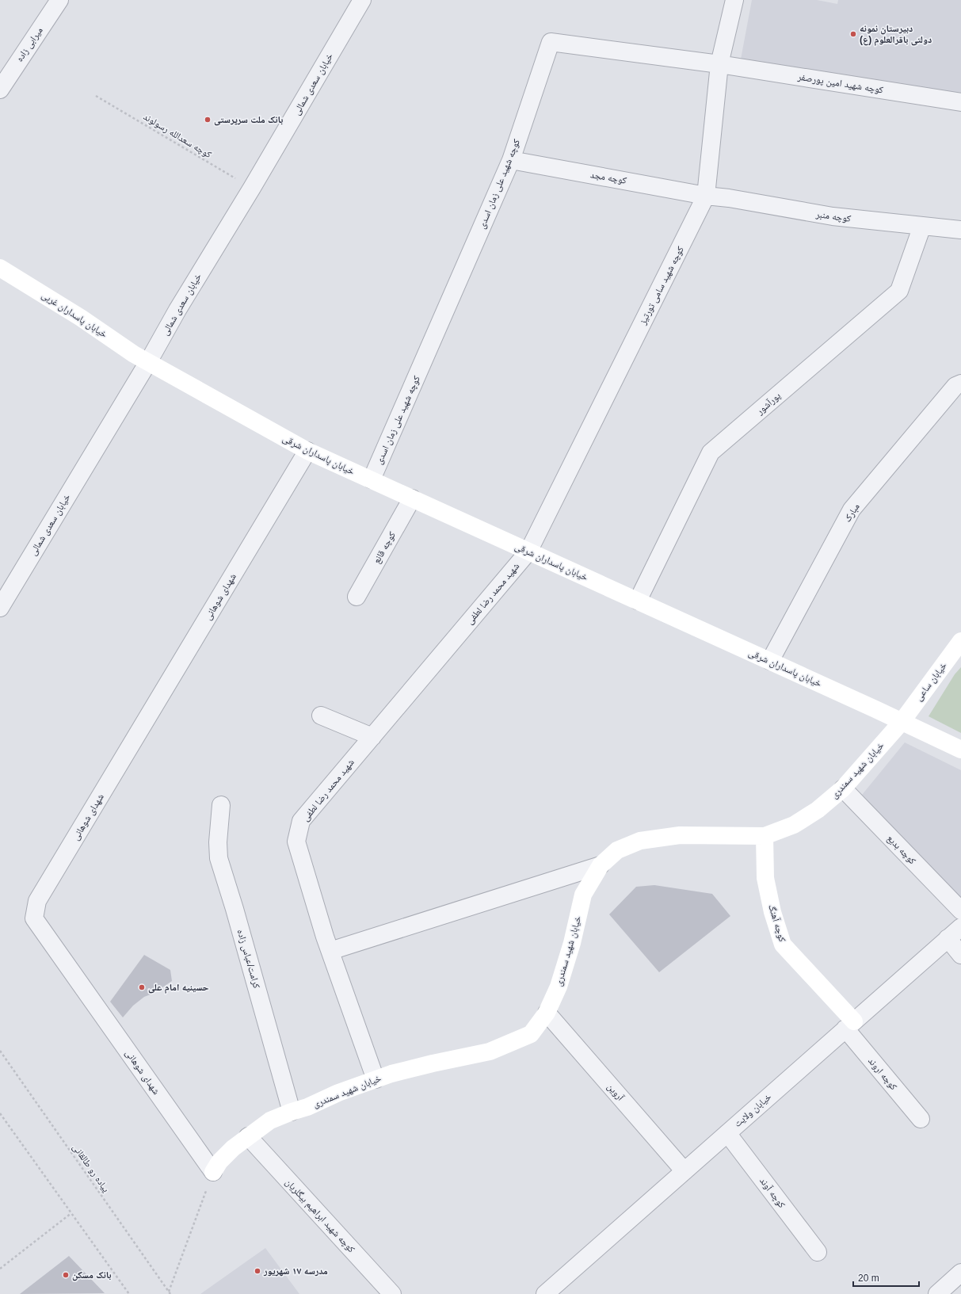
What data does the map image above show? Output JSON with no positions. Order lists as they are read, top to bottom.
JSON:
{
  "streets": {
    "street": [
      "میرابی زاده",
      "کوچه شهید امین پورصفر",
      "خیابان سعدی شمالی",
      "کوچه مجد",
      "کوچه شهید علی زمان اسدی",
      "کوچه منبر",
      "کوچه شهید سامی تورتیز",
      "خیابان پاسداران غربی",
      "پورآشور",
      "خیابان پاسداران شرقی",
      "مبارک",
      "کوچه قانع",
      "شهید محمد رضا لطفی",
      "شهدای شوهانی",
      "خیابان ساعی",
      "خیابان شهید سمندری",
      "کوچه بدیع",
      "کوچه آهنگ",
      "کرامت/عباس زاده",
      "کوچه اروند",
      "آروین",
      "خیابان ولایت",
      "کوچه آوند",
      "کوچه شهید ابراهیم بیگلریان"
    ],
    "path": ["کوچه سعدالله رسولوند", "پیاده رو طالقانی"]
  },
  "crossings": [
    ["کوچه شهید امین پورصفر", "کوچه شهید علی زمان اسدی"],
    ["کوچه شهید امین پورصفر", "کوچه شهید سامی تورتیز"],
    ["خیابان سعدی شمالی", "کوچه سعدالله رسولوند"],
    ["خیابان سعدی شمالی", "خیابان پاسداران غربی"],
    ["خیابان سعدی شمالی", "خیابان پاسداران شرقی"],
    ["کوچه مجد", "کوچه شهید علی زمان اسدی"],
    ["کوچه مجد", "کوچه منبر"],
    ["کوچه مجد", "کوچه شهید سامی تورتیز"],
    ["کوچه شهید علی زمان اسدی", "کوچه شهید سامی تورتیز"],
    ["کوچه شهید علی زمان اسدی", "خیابان پاسداران شرقی"],
    ["کوچه منبر", "کوچه شهید سامی تورتیز"],
    ["کوچه منبر", "پورآشور"],
    ["کوچه شهید سامی تورتیز", "خیابان پاسداران شرقی"],
    ["کوچه شهید سامی تورتیز", "شهید محمد رضا لطفی"],
    ["خیابان پاسداران غربی", "خیابان پاسداران شرقی"],
    ["پورآشور", "خیابان پاسداران شرقی"],
    ["خیابان پاسداران شرقی", "مبارک"],
    ["خیابان پاسداران شرقی", "کوچه قانع"],
    ["خیابان پاسداران شرقی", "شهید محمد رضا لطفی"],
    ["خیابان پاسداران شرقی", "شهدای شوهانی"],
    ["خیابان پاسداران شرقی", "خیابان ساعی"],
    ["خیابان پاسداران شرقی", "خیابان شهید سمندری"],
    ["شهید محمد رضا لطفی", "خیابان شهید سمندری"],
    ["شهدای شوهانی", "خیابان شهید سمندری"],
    ["خیابان ساعی", "خیابان شهید سمندری"],
    ["خیابان شهید سمندری", "کوچه بدیع"],
    ["خیابان شهید سمندری", "کوچه آهنگ"],
    ["خیابان شهید سمندری", "کرامت/عباس زاده"],
    ["خیابان شهید سمندری", "آروین"],
    ["خیابان شهید سمندری", "کوچه شهید ابراهیم بیگلریان"],
    ["کوچه آهنگ", "کوچه اروند"],
    ["کوچه آهنگ", "خیابان ولایت"],
    ["کوچه اروند", "خیابان ولایت"],
    ["آروین", "خیابان ولایت"],
    ["خیابان ولایت", "کوچه آوند"]
  ],
  "places": [
    "دبیرستان نمونه دولتی باقرالعلوم (ع)",
    "بانک ملت سرپرستی",
    "حسینیه امام علی",
    "مدرسه ۱۷ شهریور",
    "بانک مسکن"
  ],
  "scale_bar": "20 m"
}
